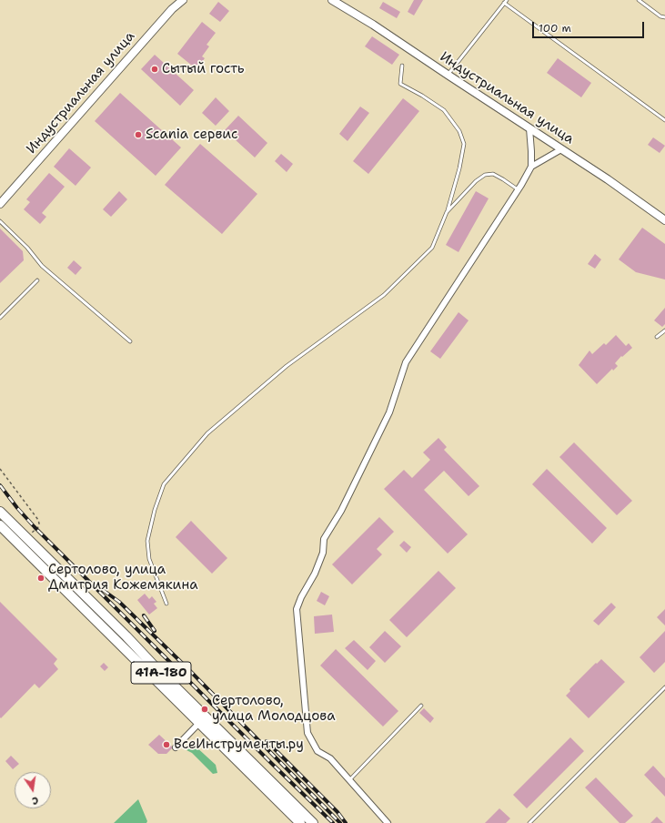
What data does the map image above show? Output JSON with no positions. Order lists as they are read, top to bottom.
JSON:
{
  "streets": {
    "main road": ["41А-180"],
    "street": ["Индустриальная улица"]
  },
  "places": [
    "Сытый гость",
    "Scania сервис",
    "Сертолово, улица Дмитрия Кожемякина",
    "Сертолово, улица Молодцова",
    "ВсеИнструменты.ру"
  ],
  "scale_bar": "100 m",
  "north": "bottom"
}
